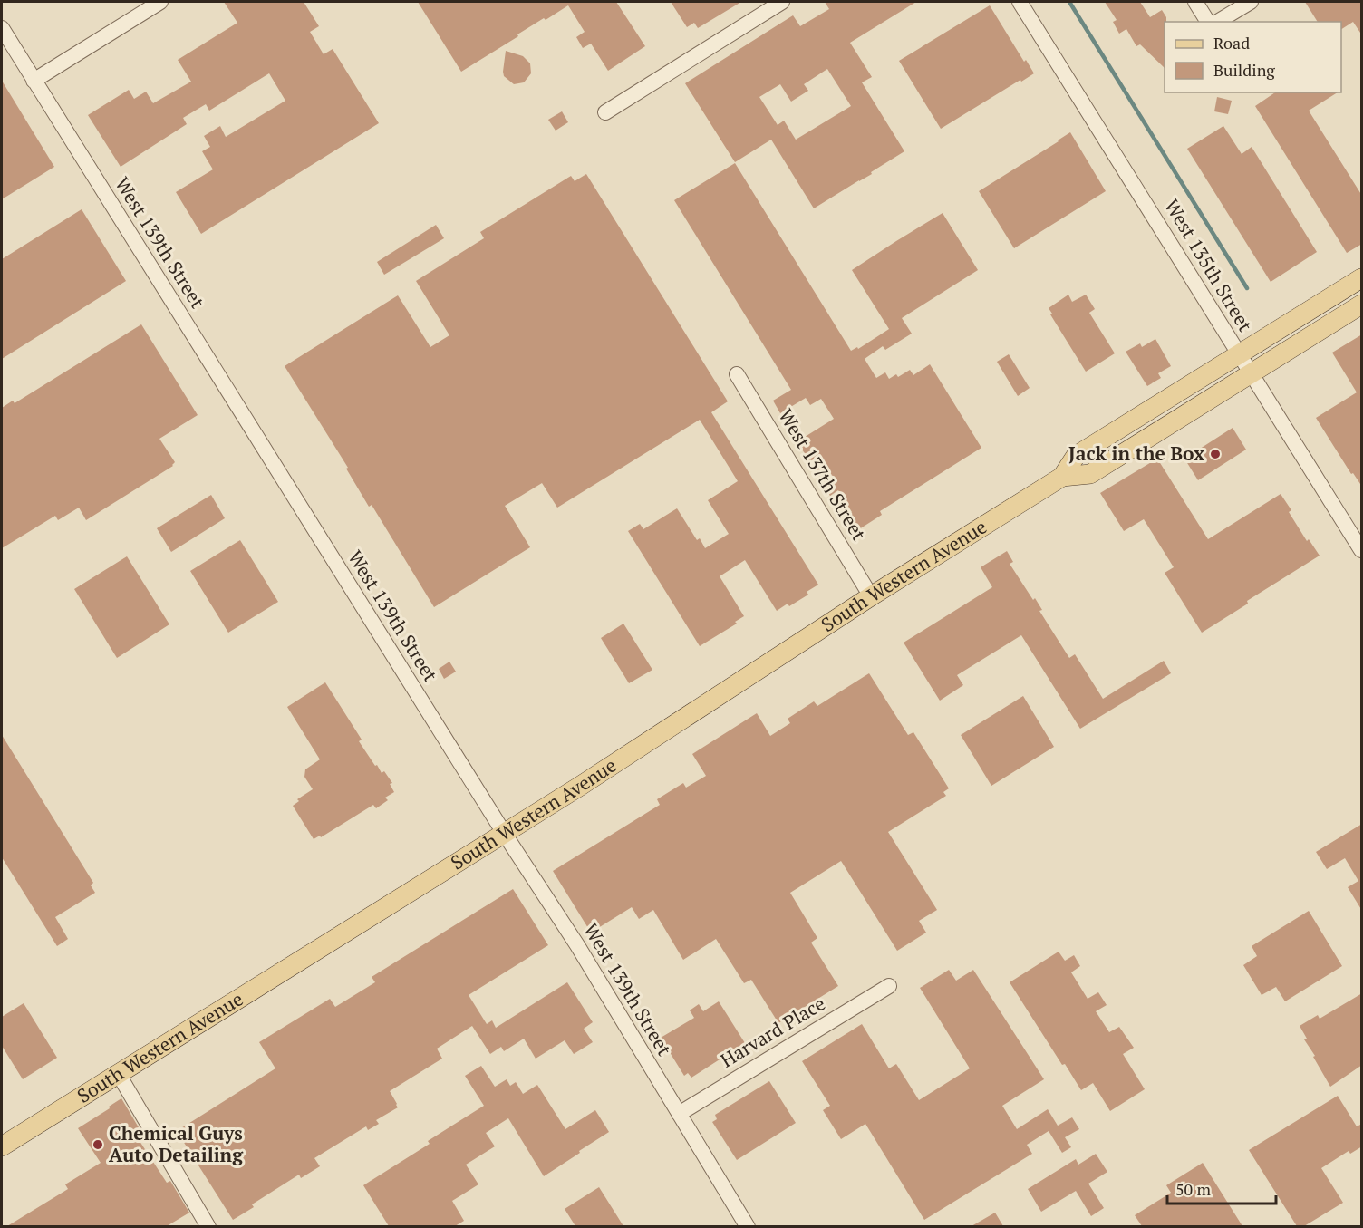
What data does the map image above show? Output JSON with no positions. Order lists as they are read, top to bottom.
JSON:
{
  "streets": {
    "main road": ["South Western Avenue"],
    "street": [
      "West 139th Street",
      "West 135th Street",
      "West 137th Street",
      "Harvard Place"
    ]
  },
  "crossings": [
    ["West 139th Street", "South Western Avenue"],
    ["West 139th Street", "Harvard Place"],
    ["West 135th Street", "South Western Avenue"],
    ["West 137th Street", "South Western Avenue"]
  ],
  "places": ["Jack in the Box", "Chemical Guys Auto Detailing"],
  "legend": ["Road", "Building"],
  "scale_bar": "50 m"
}
